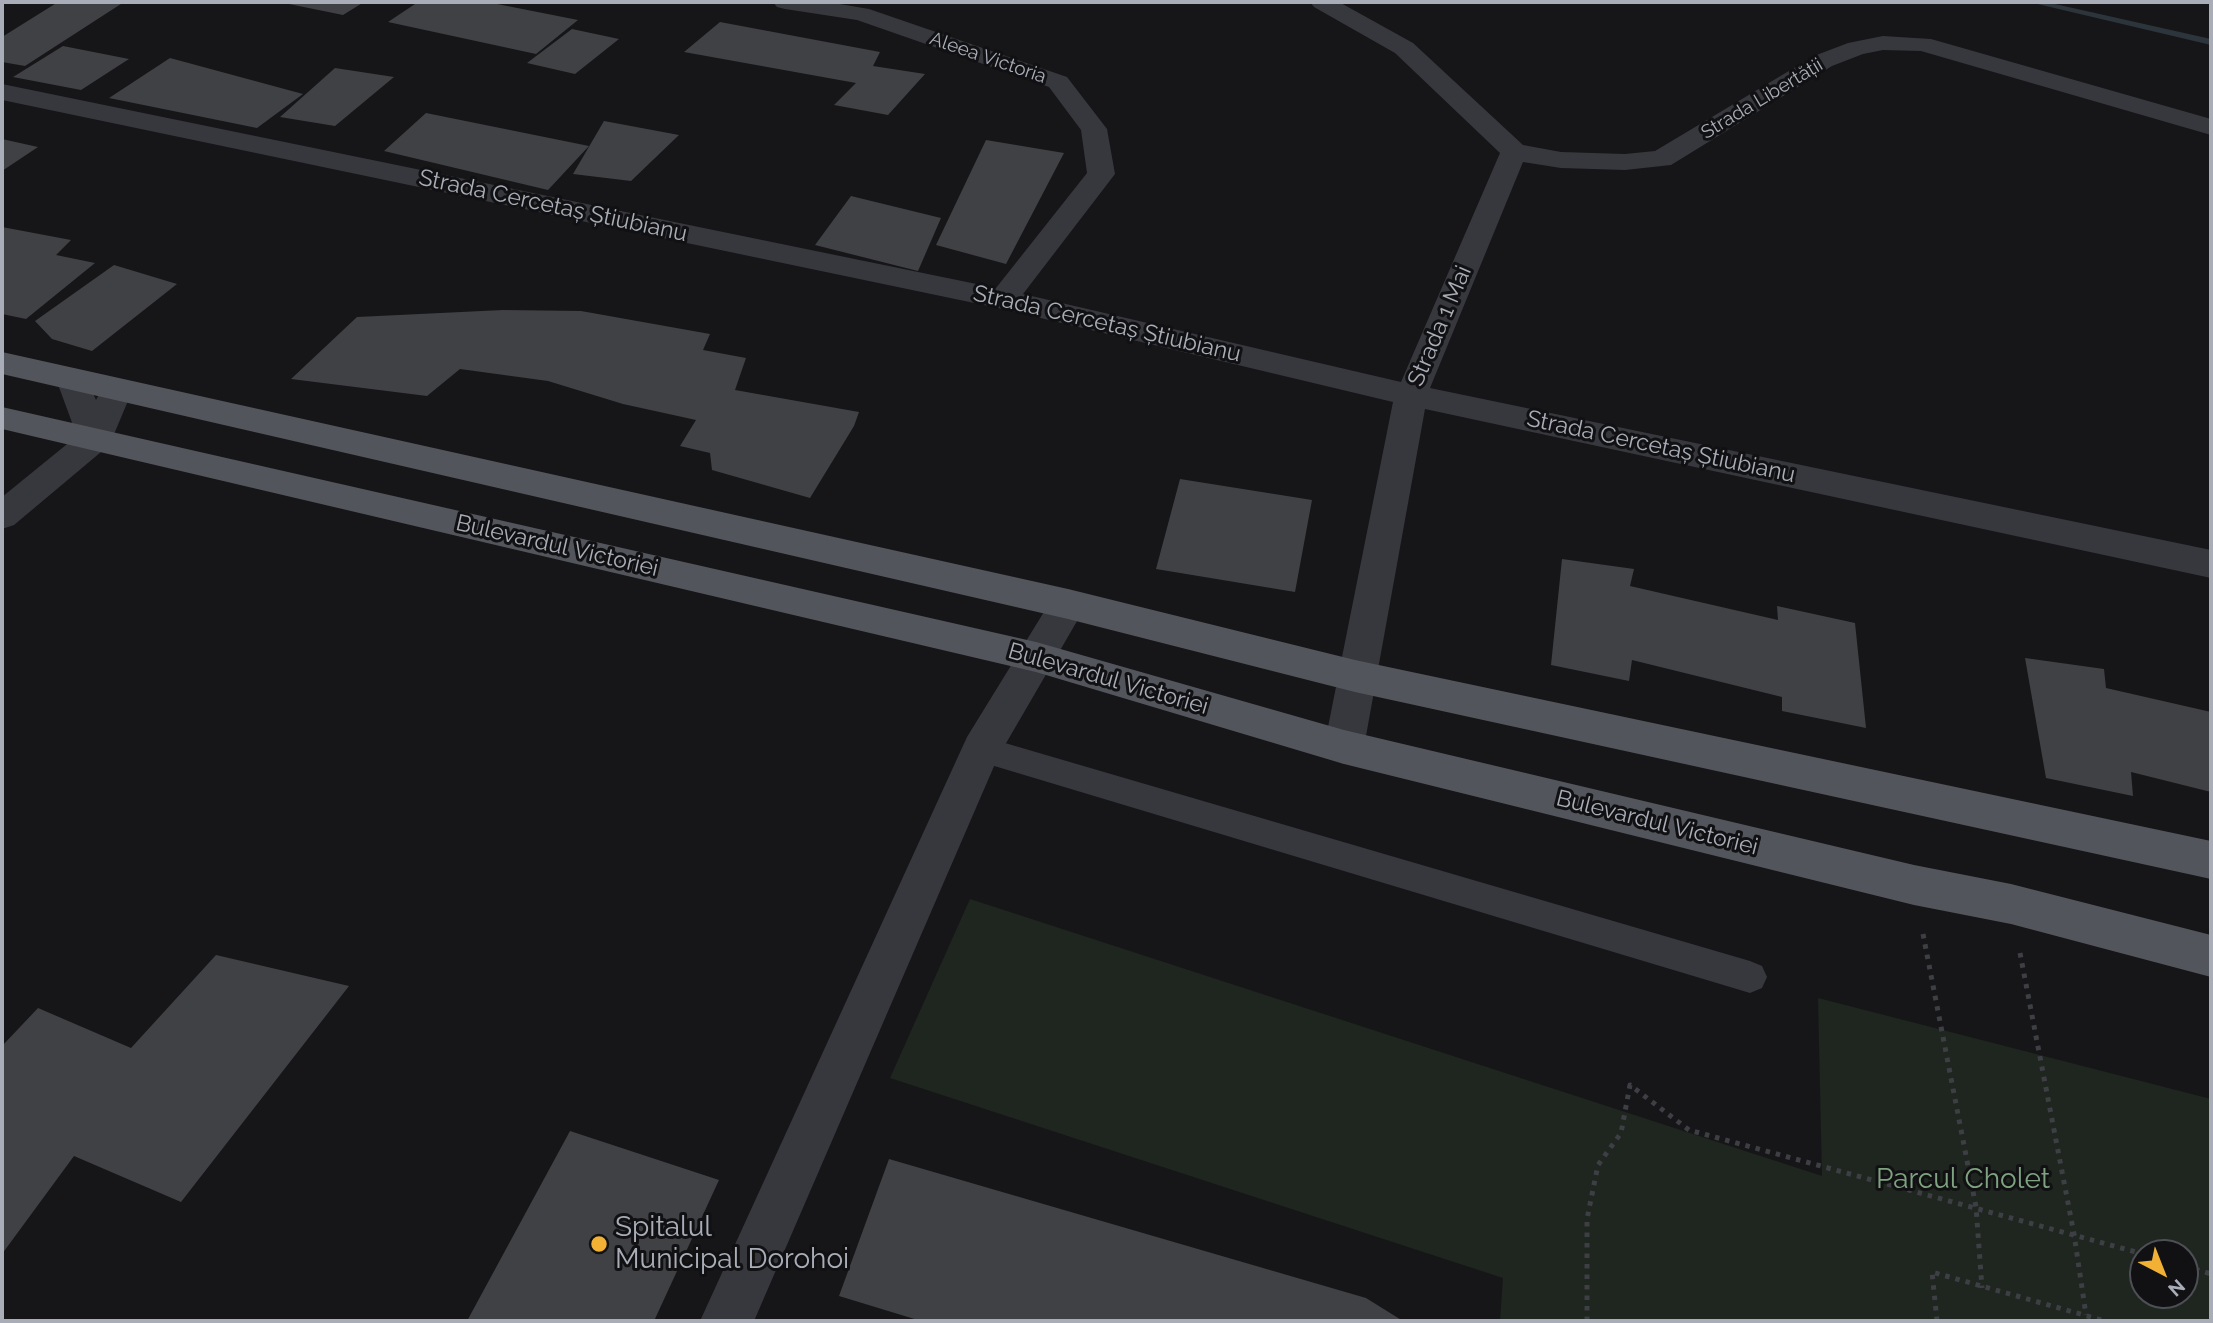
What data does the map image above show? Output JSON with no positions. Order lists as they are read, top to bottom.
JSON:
{
  "streets": {
    "main road": ["Bulevardul Victoriei"],
    "street": [
      "Aleea Victoria",
      "Strada Libertății",
      "Strada Cercetaș Știubianu",
      "Strada 1 Mai"
    ]
  },
  "crossings": [
    ["Aleea Victoria", "Strada Cercetaș Știubianu"],
    ["Strada Libertății", "Strada 1 Mai"],
    ["Strada Cercetaș Știubianu", "Strada 1 Mai"],
    ["Strada 1 Mai", "Bulevardul Victoriei"]
  ],
  "parks": ["Parcul Cholet"],
  "places": ["Spitalul Municipal Dorohoi"],
  "north": "bottom right"
}
